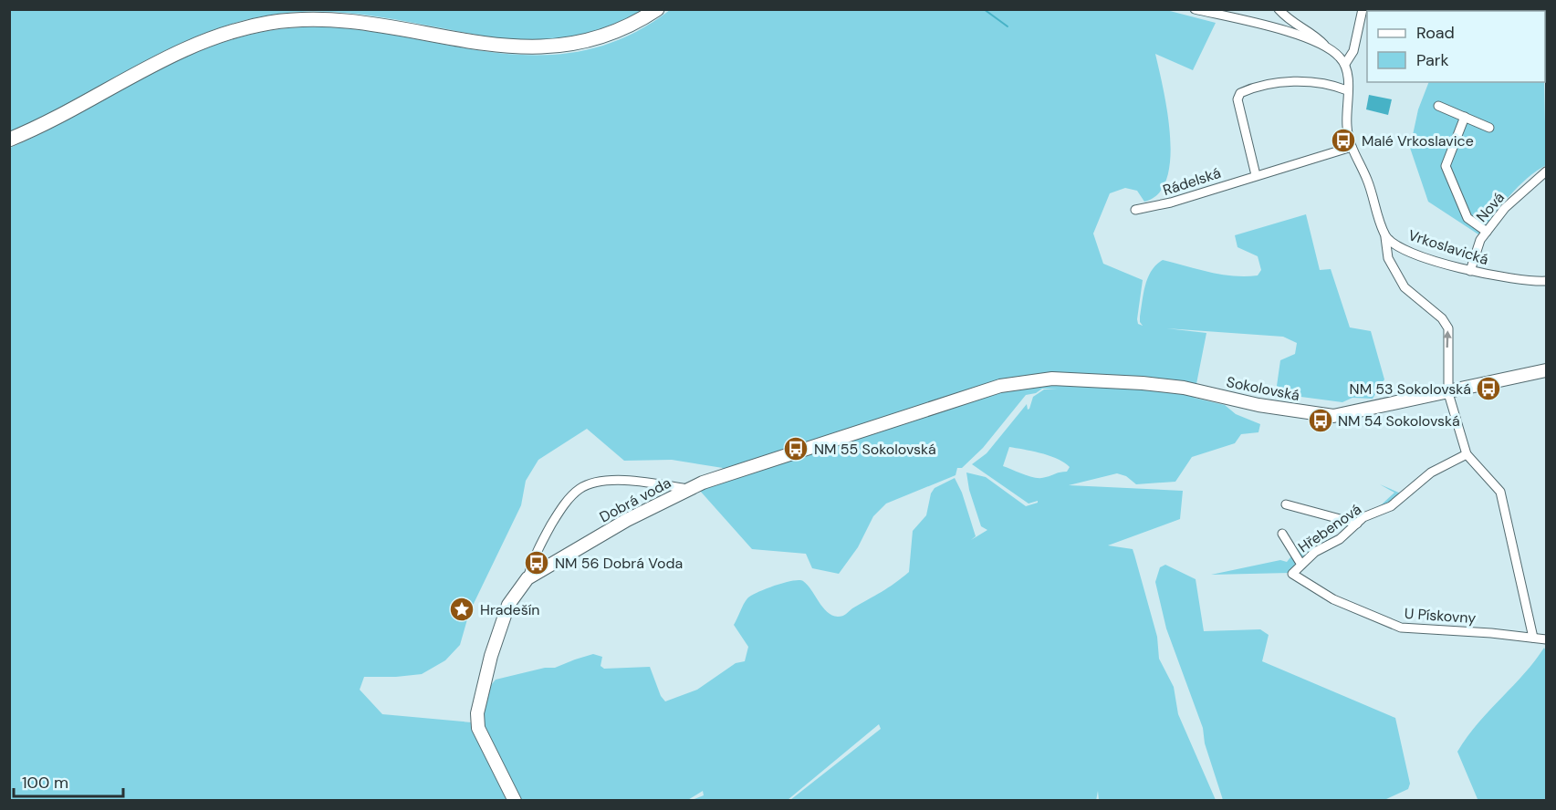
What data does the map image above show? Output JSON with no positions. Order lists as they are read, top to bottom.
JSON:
{
  "streets": {
    "street": [
      "Rádelská",
      "Nová",
      "Vrkoslavická",
      "Sokolovská",
      "Dobrá voda",
      "Hřebenová",
      "U Pískovny"
    ]
  },
  "crossings": [
    ["Rádelská", "Vrkoslavická"],
    ["Nová", "Vrkoslavická"],
    ["Sokolovská", "Dobrá voda"],
    ["Hřebenová", "U Pískovny"]
  ],
  "places": {
    "bus stop": [
      "Malé Vrkoslavice",
      "NM 53 Sokolovská",
      "NM 54 Sokolovská",
      "NM 55 Sokolovská",
      "NM 56 Dobrá Voda"
    ],
    "place": ["Hradešín"]
  },
  "legend": ["Road", "Park"],
  "scale_bar": "100 m"
}
